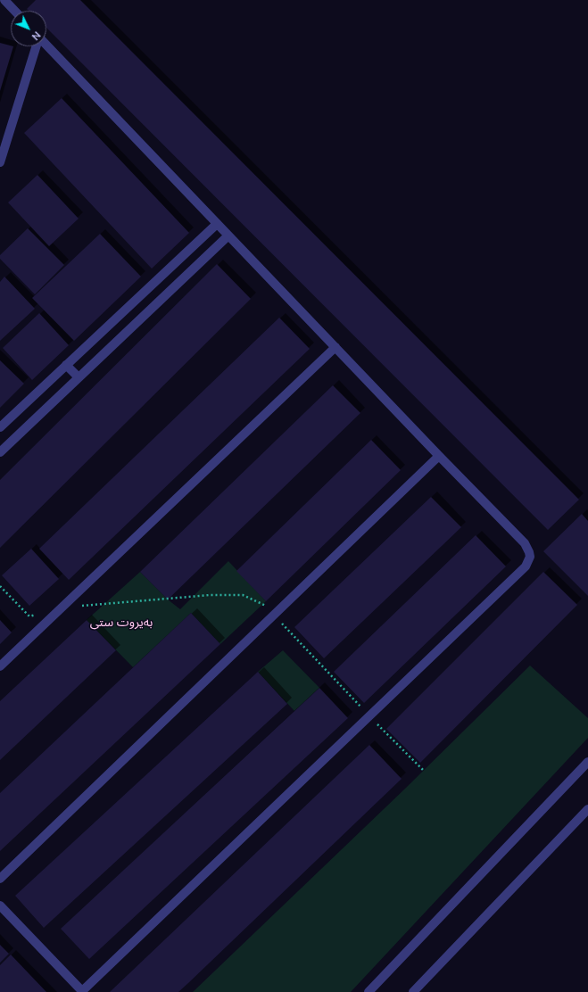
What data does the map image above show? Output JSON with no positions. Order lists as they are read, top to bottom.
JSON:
{
  "districts": ["بەیروت ستی"],
  "north": "bottom right"
}
